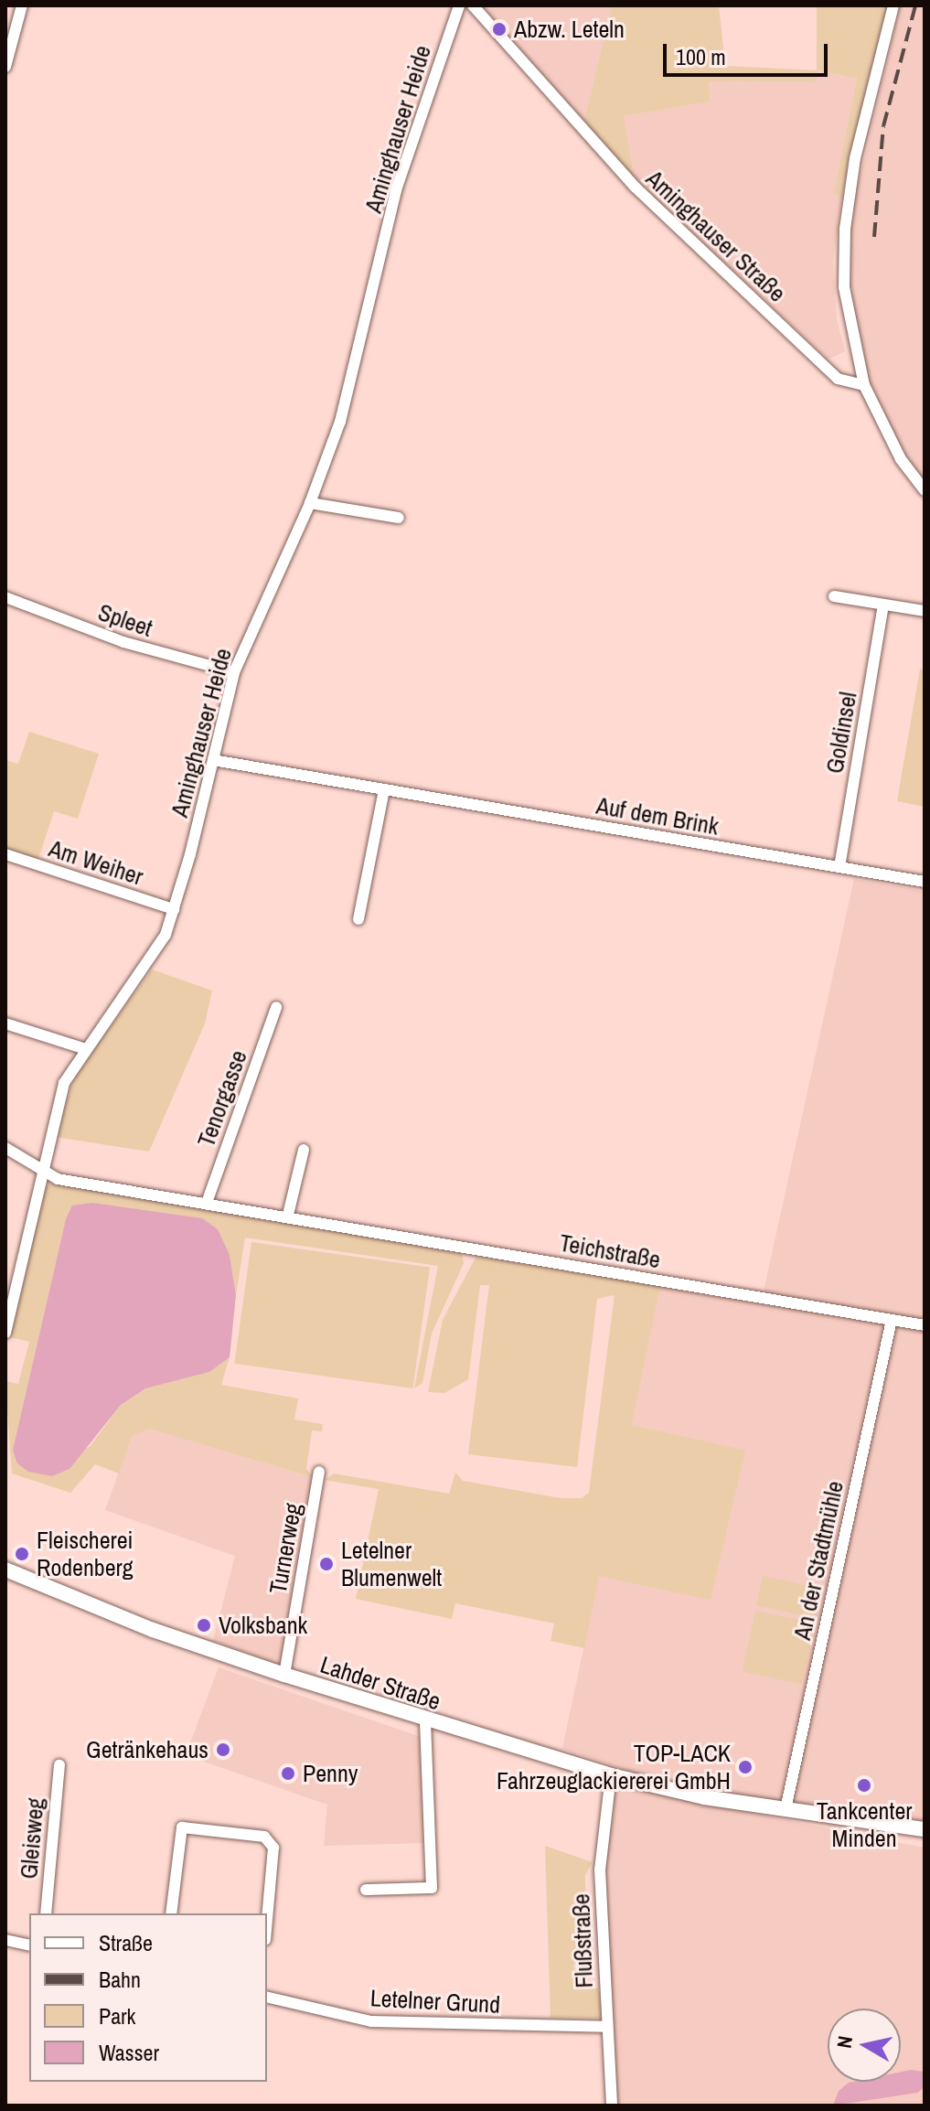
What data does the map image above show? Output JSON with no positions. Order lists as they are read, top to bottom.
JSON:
{
  "streets": {
    "street": [
      "Aminghauser Heide",
      "Aminghauser Straße",
      "Spleet",
      "Goldinsel",
      "Auf dem Brink",
      "Am Weiher",
      "Tenorgasse",
      "Teichstraße",
      "Turnerweg",
      "An der Stadtmühle",
      "Lahder Straße",
      "Gleisweg",
      "Flußstraße",
      "Letelner Grund"
    ]
  },
  "crossings": [
    ["Aminghauser Heide", "Spleet"],
    ["Aminghauser Heide", "Auf dem Brink"],
    ["Aminghauser Heide", "Am Weiher"],
    ["Aminghauser Heide", "Teichstraße"],
    ["Goldinsel", "Auf dem Brink"],
    ["Tenorgasse", "Teichstraße"],
    ["Teichstraße", "An der Stadtmühle"],
    ["Turnerweg", "Lahder Straße"],
    ["An der Stadtmühle", "Lahder Straße"],
    ["Lahder Straße", "Flußstraße"],
    ["Flußstraße", "Letelner Grund"]
  ],
  "places": [
    "Abzw. Leteln",
    "Fleischerei Rodenberg",
    "Letelner Blumenwelt",
    "Volksbank",
    "Getränkehaus",
    "TOP-LACK Fahrzeuglackiererei GmbH",
    "Penny",
    "Tankcenter Minden"
  ],
  "legend": [
    "Straße",
    "Bahn",
    "Park",
    "Wasser"
  ],
  "scale_bar": "100 m",
  "north": "left"
}
